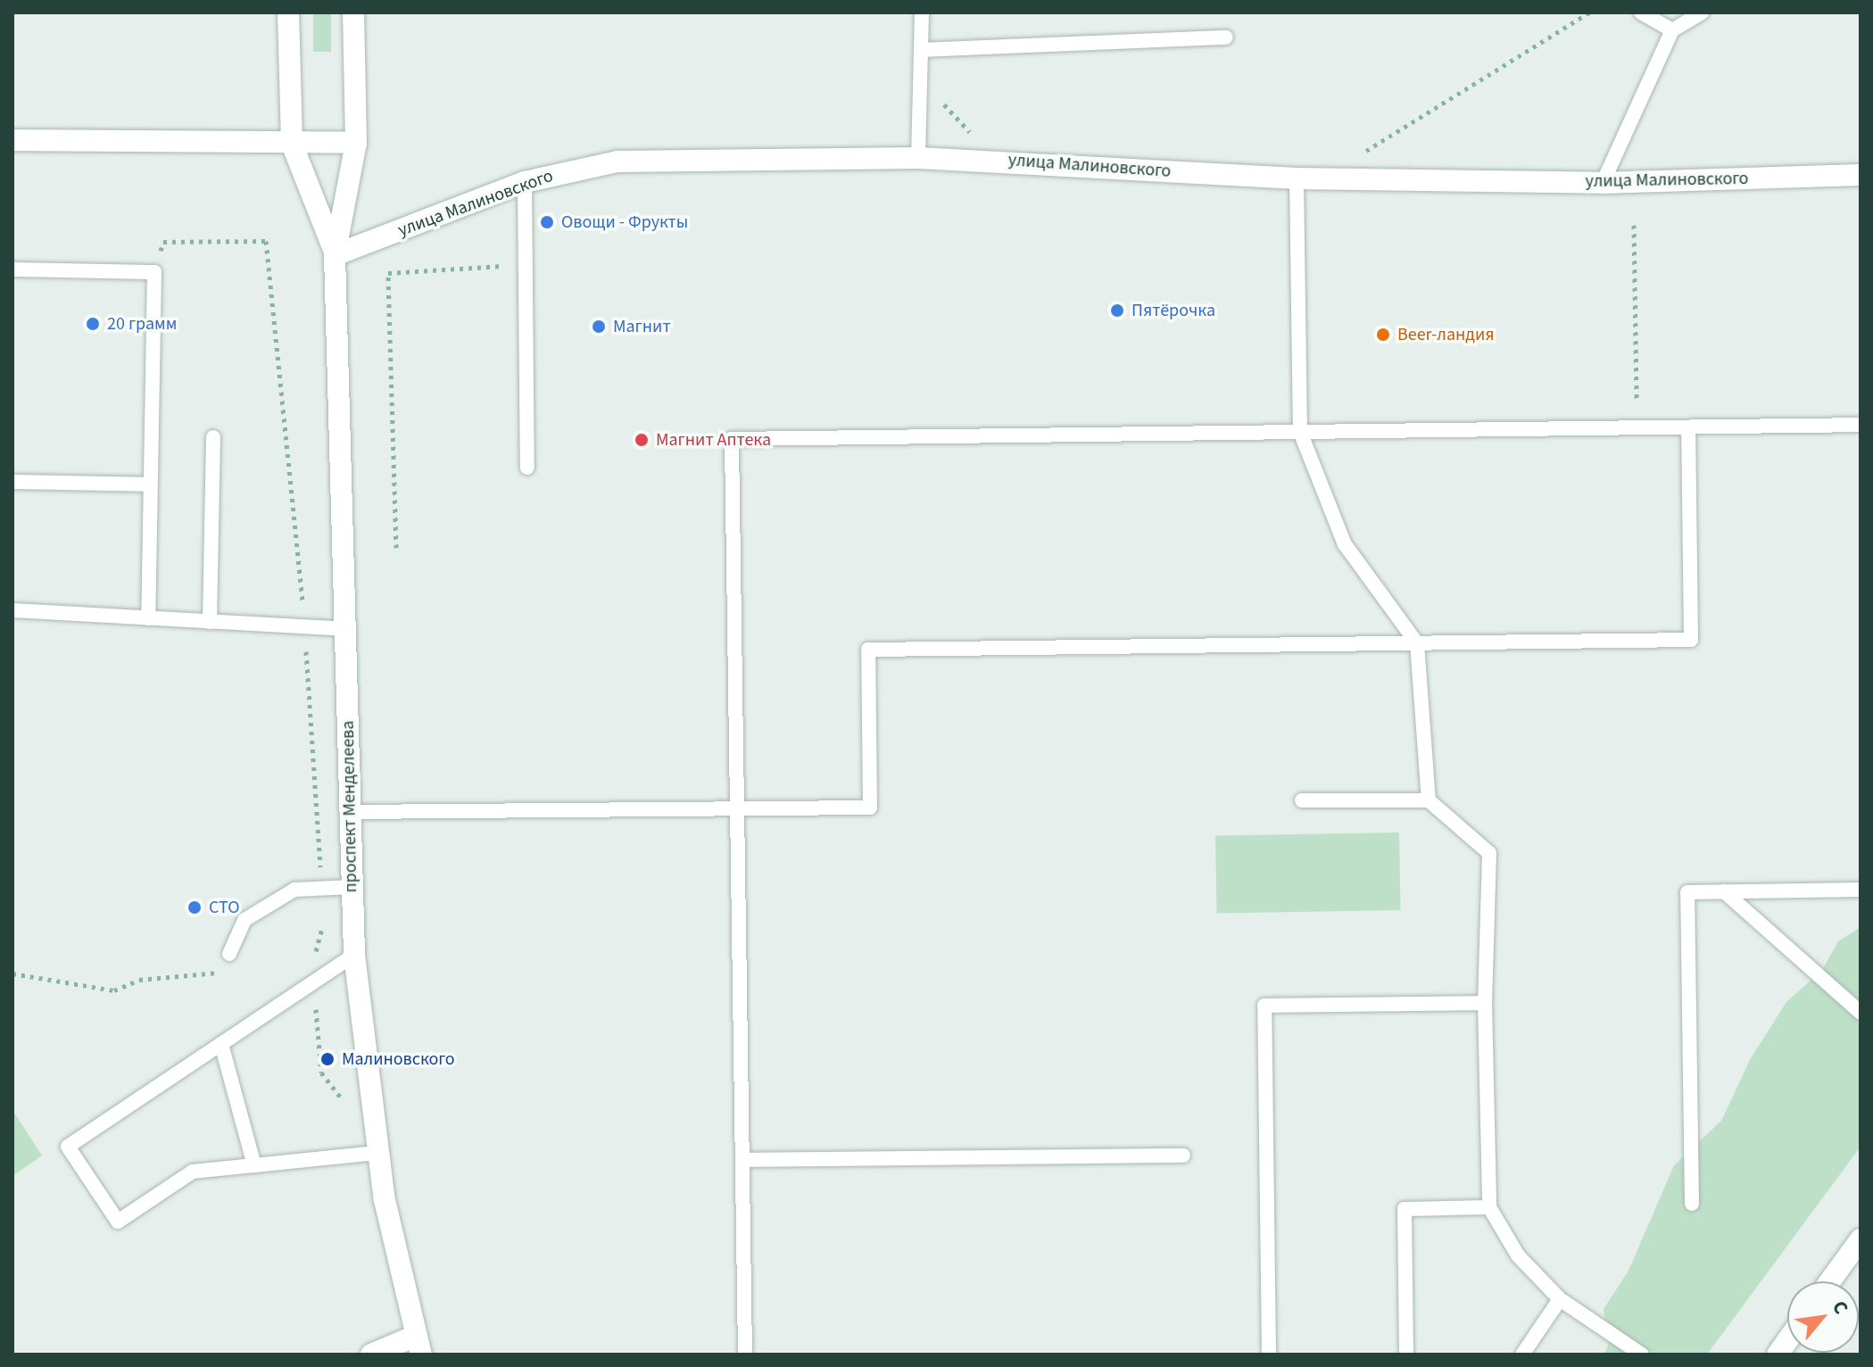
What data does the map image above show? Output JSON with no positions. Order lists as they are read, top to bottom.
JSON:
{
  "streets": {
    "street": ["улица Малиновского", "проспект Менделеева"]
  },
  "crossings": [
    ["улица Малиновского", "проспект Менделеева"]
  ],
  "places": [
    "Овощи - Фрукты",
    "Пятёрочка",
    "20 грамм",
    "Магнит",
    "Beer-ландия",
    "Магнит Аптека",
    "СТО",
    "Малиновского"
  ],
  "north": "top right"
}
